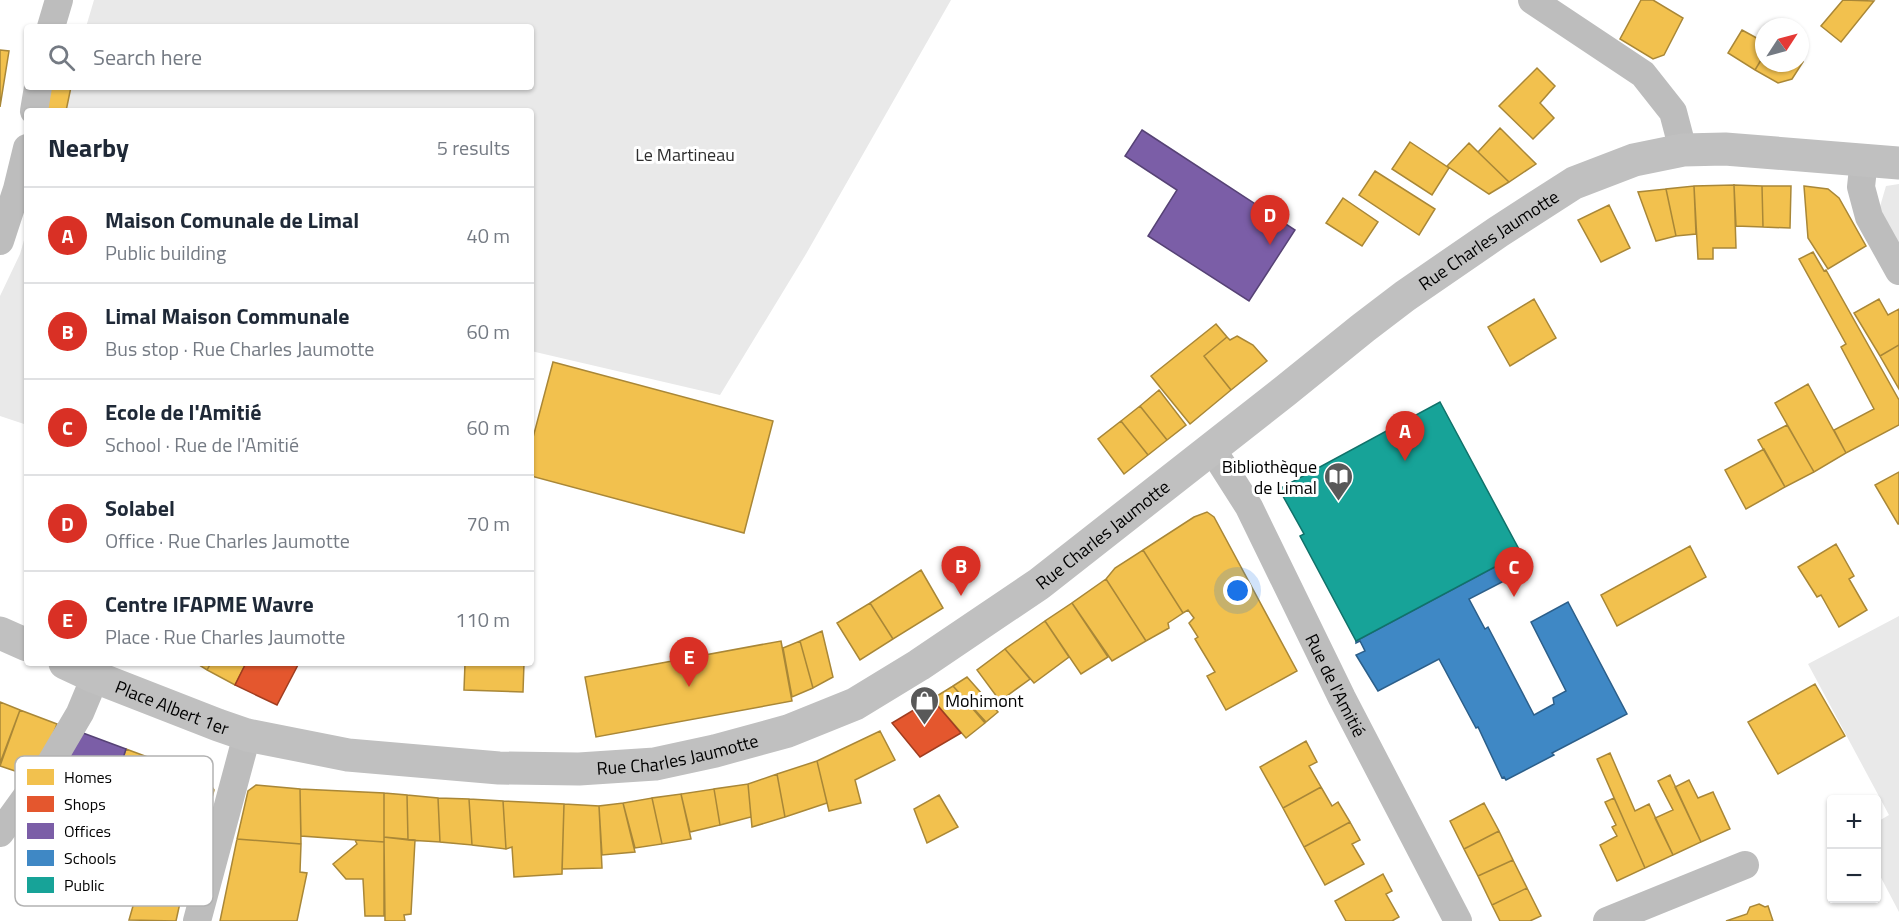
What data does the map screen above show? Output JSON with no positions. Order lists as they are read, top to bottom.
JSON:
{
  "streets": {
    "main road": ["Rue Charles Jaumotte", "Place Albert 1er"],
    "street": ["Rue de l'Amitié"]
  },
  "crossings": [
    ["Rue Charles Jaumotte", "Rue de l'Amitié"],
    ["Rue Charles Jaumotte", "Place Albert 1er"]
  ],
  "parks": ["Le Martineau"],
  "places": {
    "library": ["Bibliothèque de Limal"],
    "shop": ["Mohimont"]
  },
  "legend": [
    "Homes",
    "Shops",
    "Offices",
    "Schools",
    "Public"
  ],
  "north": "top right",
  "page": {
    "search": "Search here",
    "heading": ["Nearby", "5 results"],
    "list": [
      {
        "mark": "A",
        "name": "Maison Comunale de Limal",
        "note": "Public building",
        "value": "40 m"
      },
      {
        "mark": "B",
        "name": "Limal Maison Communale",
        "note": "Bus stop · Rue Charles Jaumotte",
        "value": "60 m"
      },
      {
        "mark": "C",
        "name": "Ecole de l'Amitié",
        "note": "School · Rue de l'Amitié",
        "value": "60 m"
      },
      {
        "mark": "D",
        "name": "Solabel",
        "note": "Office · Rue Charles Jaumotte",
        "value": "70 m"
      },
      {
        "mark": "E",
        "name": "Centre IFAPME Wavre",
        "note": "Place · Rue Charles Jaumotte",
        "value": "110 m"
      }
    ],
    "pins": [
      "D",
      "A",
      "B",
      "C",
      "E"
    ],
    "map_buttons": ["+", "−"]
  }
}
